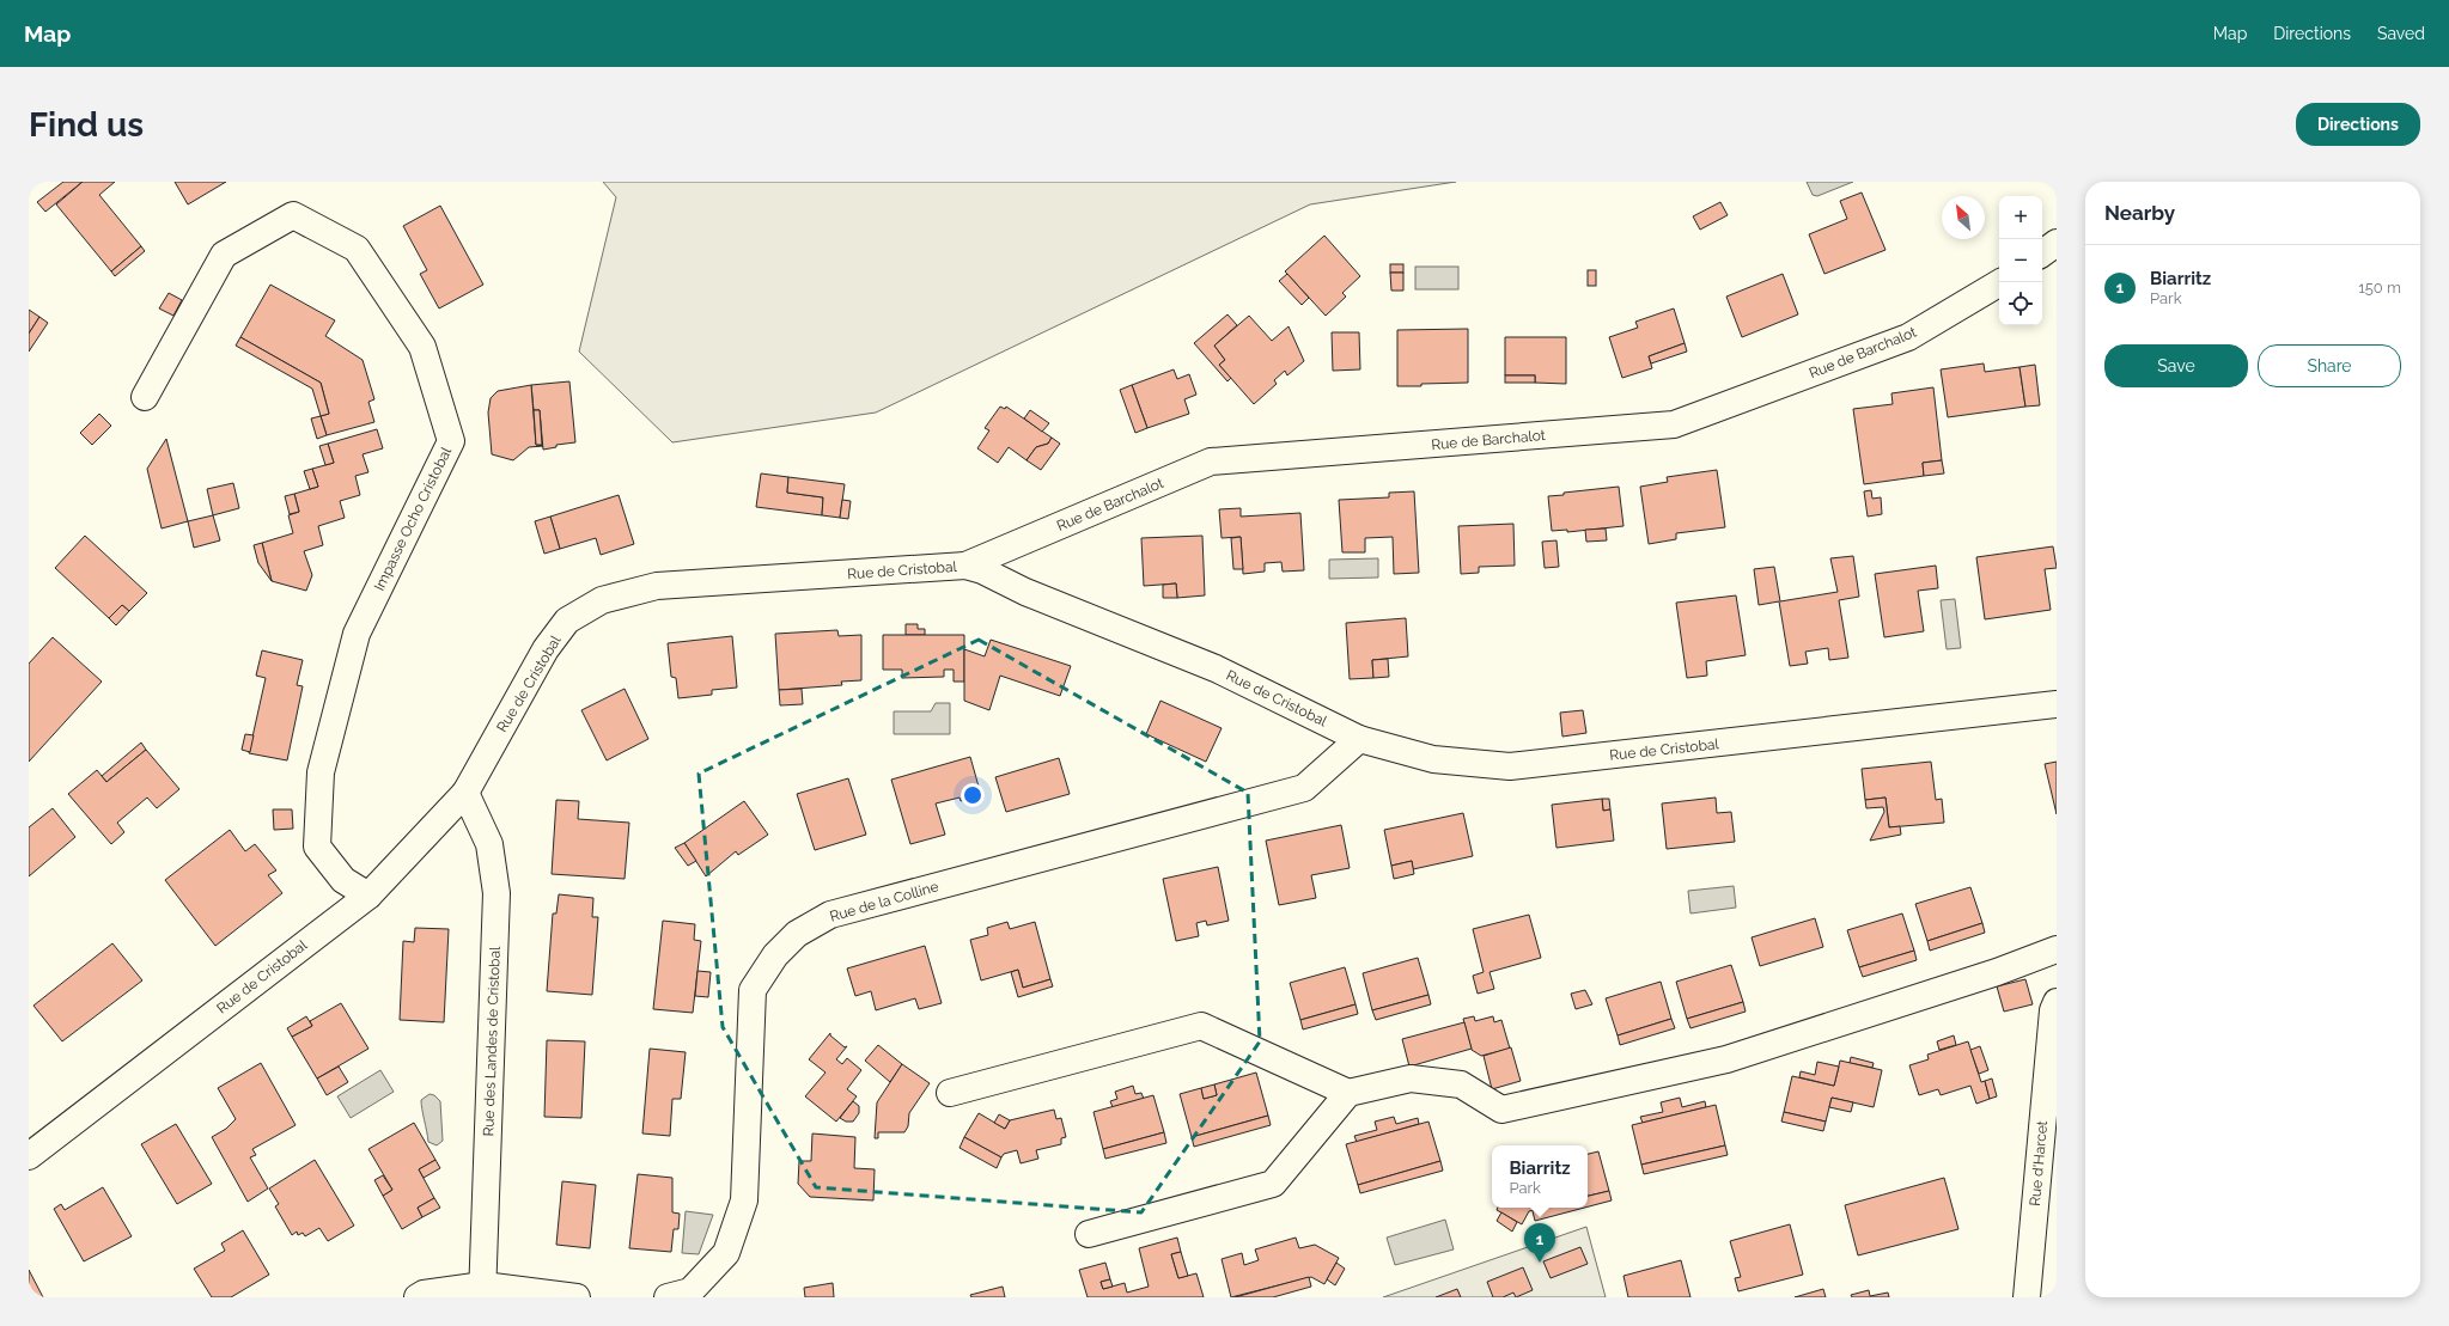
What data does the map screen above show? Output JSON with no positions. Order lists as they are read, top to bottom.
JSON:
{
  "streets": {
    "street": [
      "Rue de Barchalot",
      "Impasse Ocho Cristobal",
      "Rue de Cristobal",
      "Rue de la Colline",
      "Rue des Landes de Cristobal",
      "Rue d'Harcet"
    ]
  },
  "crossings": [
    ["Rue de Barchalot", "Rue de Cristobal"],
    ["Impasse Ocho Cristobal", "Rue de Cristobal"],
    ["Rue de Cristobal", "Rue de la Colline"],
    ["Rue de Cristobal", "Rue des Landes de Cristobal"]
  ],
  "north": "top left",
  "page": {
    "header": "Map",
    "nav": ["Map", "Directions", "Saved"],
    "buttons": [
      "Directions",
      ["Save", "Share"]
    ],
    "title": "Find us",
    "heading": "Nearby",
    "map_buttons": ["+", "−"],
    "list": [
      {
        "mark": "1",
        "name": "Biarritz",
        "note": "Park",
        "value": "150 m"
      }
    ],
    "popup": ["Biarritz", "Park"],
    "pins": "1"
  }
}
